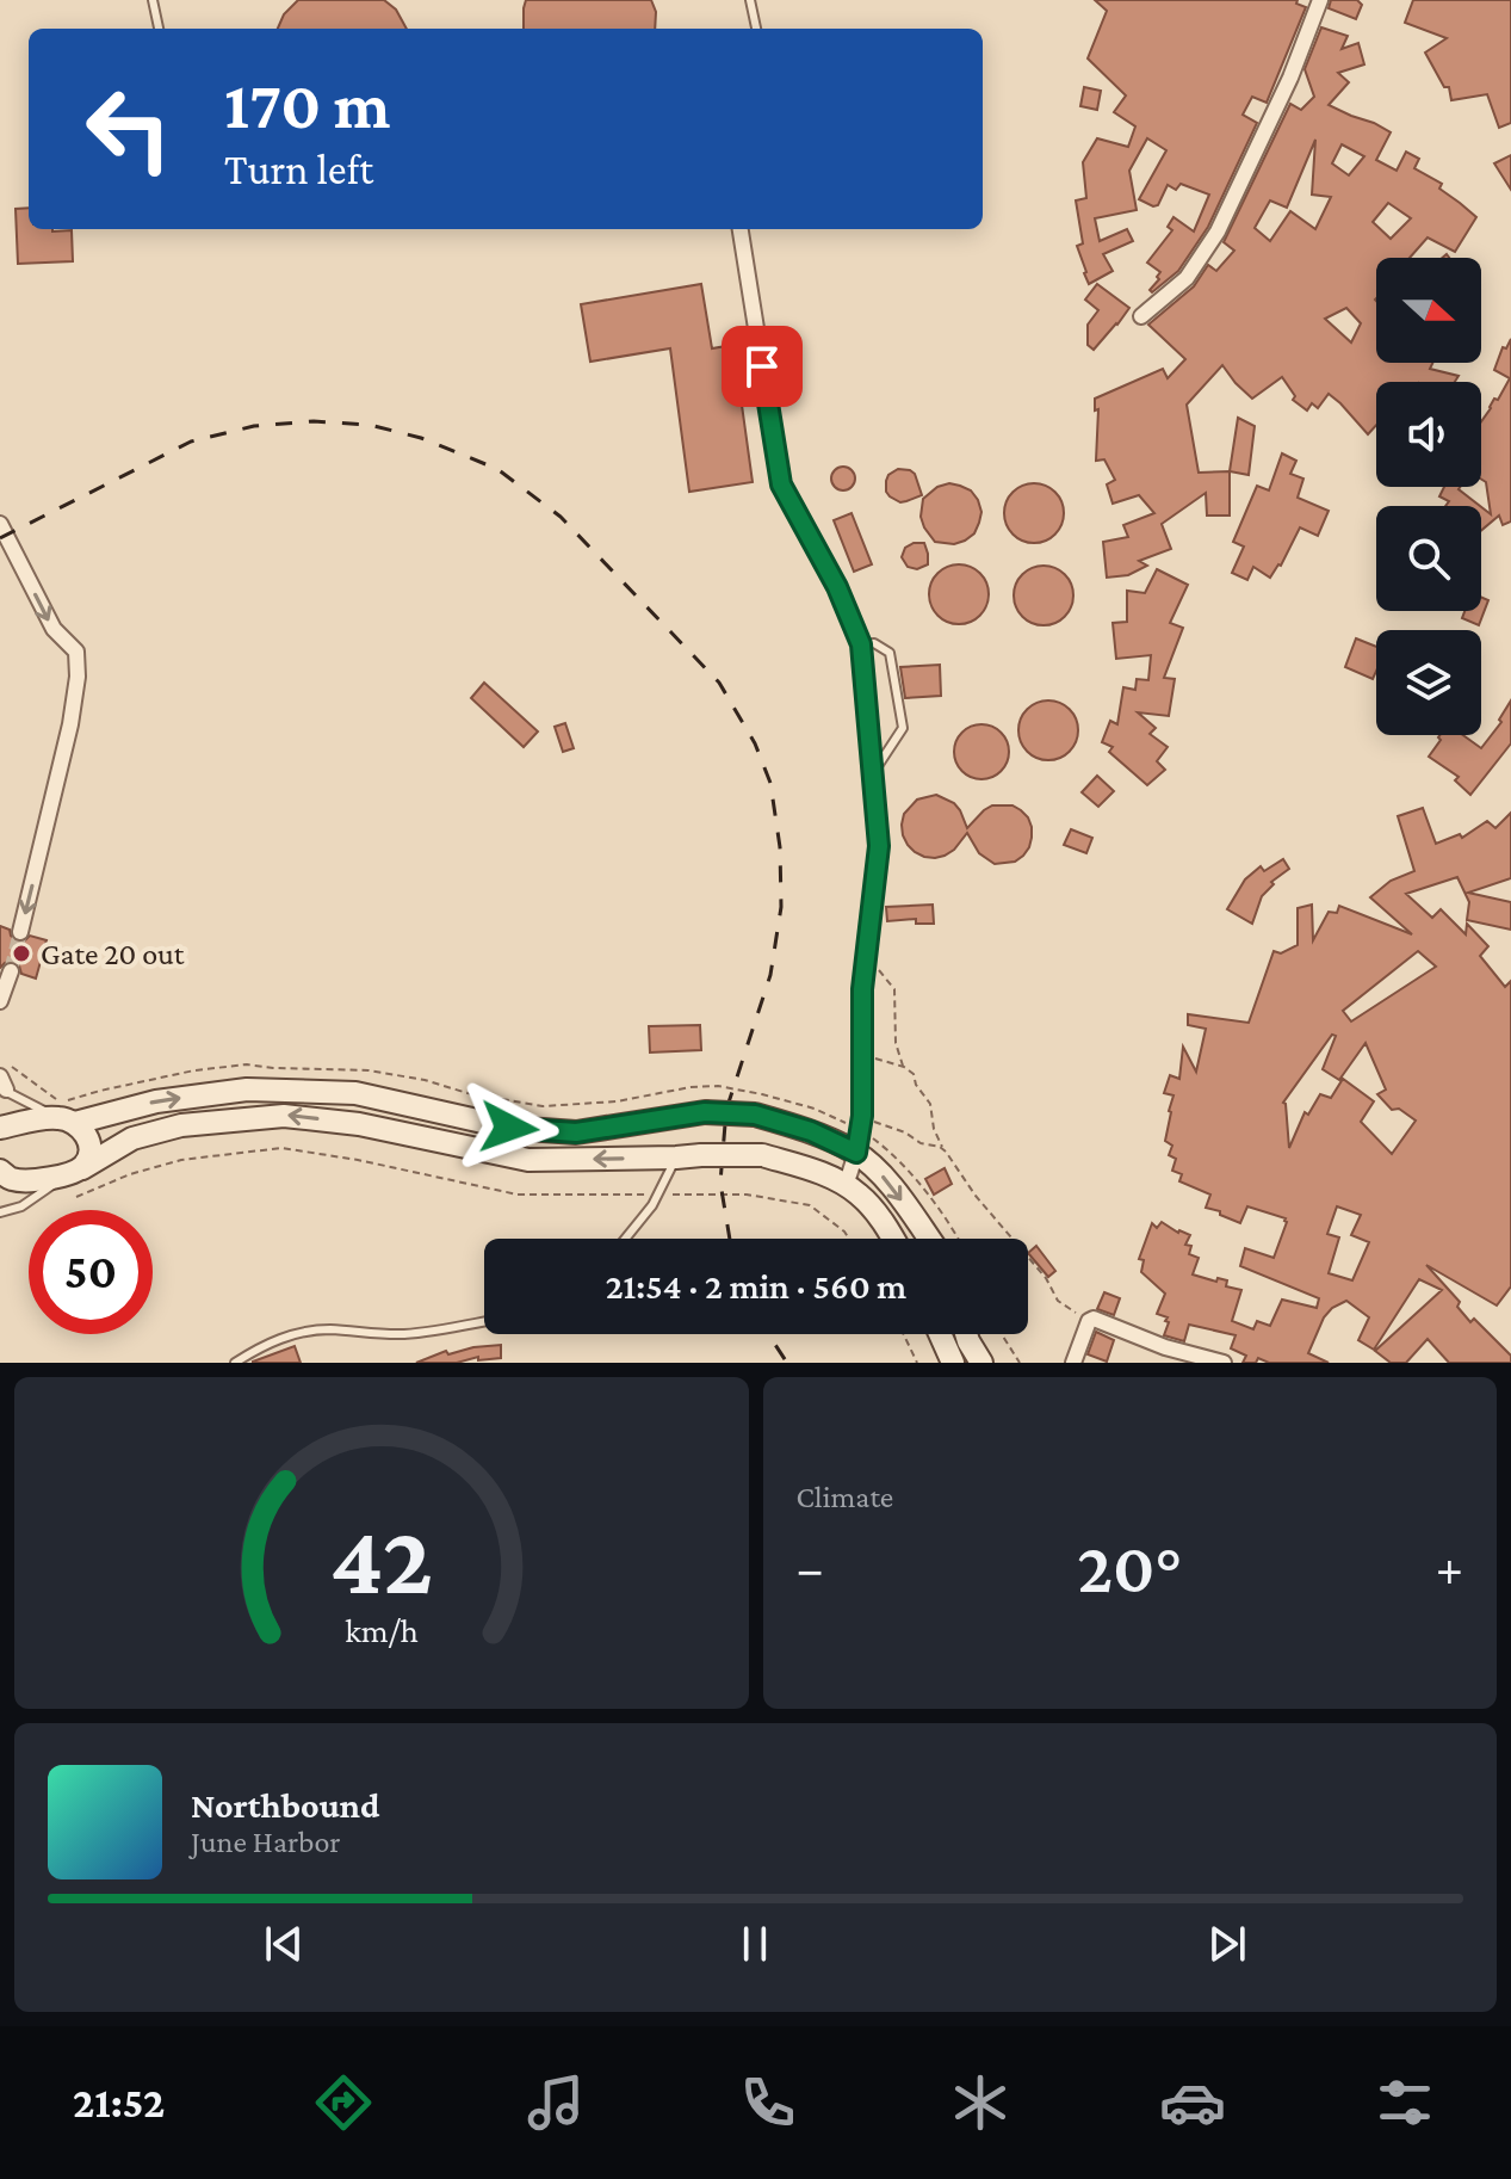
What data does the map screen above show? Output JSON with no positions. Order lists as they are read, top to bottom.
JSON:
{
  "places": ["Gate 20 out"],
  "north": "right",
  "page": {
    "turn": ["170 m", "Turn left"],
    "limit": "50",
    "trip": "21:54 · 2 min · 560 m",
    "tile": "Climate",
    "heat": ["−", "20°", "+"],
    "song": ["Northbound", "June Harbor"],
    "tabs": "21:52",
    "gauge": ["42", "km/h"]
  }
}
